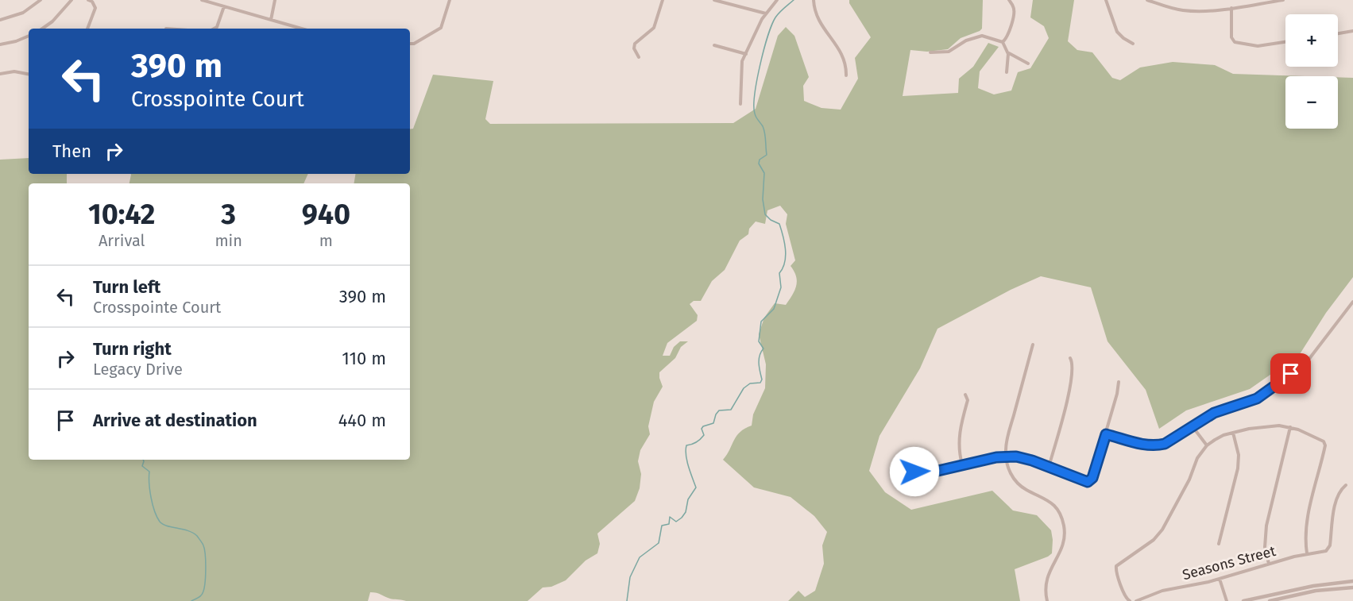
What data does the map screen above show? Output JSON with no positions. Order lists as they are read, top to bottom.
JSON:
{
  "streets": {
    "street": ["Seasons Street"]
  },
  "page": {
    "map_buttons": ["+", "−"],
    "turn": ["390 m", "Crosspointe Court"],
    "then": "Then",
    "eta": [
      "10:42",
      "Arrival",
      "3",
      "min",
      "940",
      "m"
    ],
    "list": [
      {
        "name": "Turn left",
        "note": "Crosspointe Court",
        "value": "390 m"
      },
      {
        "name": "Turn right",
        "note": "Legacy Drive",
        "value": "110 m"
      },
      {
        "name": "Arrive at destination",
        "value": "440 m"
      }
    ]
  }
}
